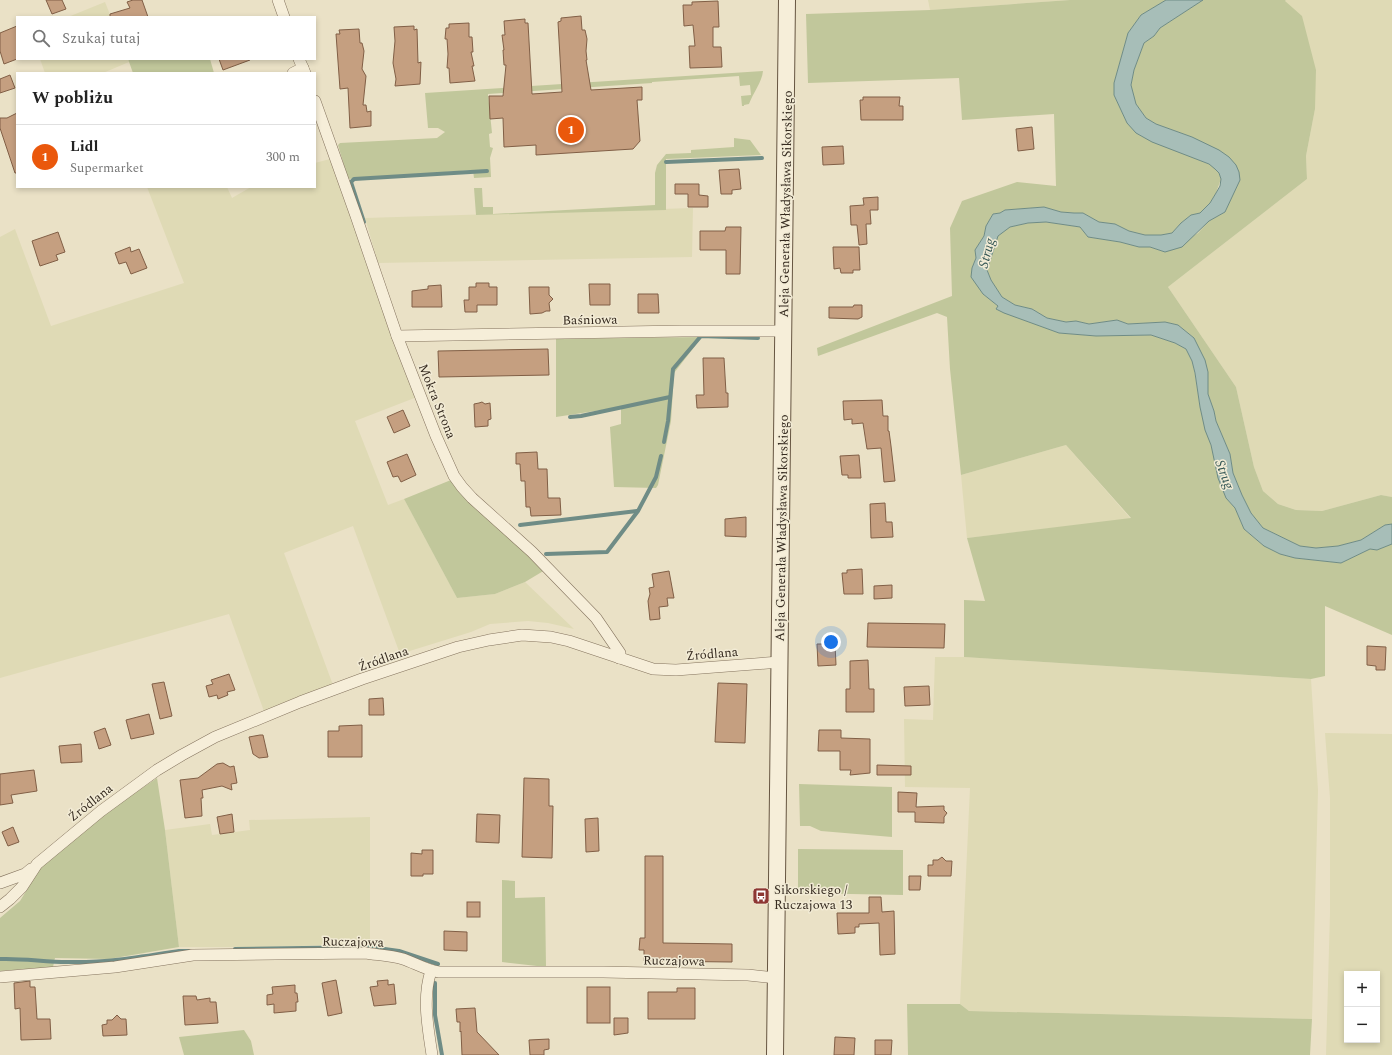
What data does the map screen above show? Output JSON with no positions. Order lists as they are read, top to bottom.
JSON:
{
  "streets": {
    "main road": ["Aleja Generała Władysława Sikorskiego"],
    "street": [
      "Baśniowa",
      "Mokra Strona",
      "Źródlana",
      "Ruczajowa"
    ]
  },
  "crossings": [
    ["Aleja Generała Władysława Sikorskiego", "Baśniowa"],
    ["Aleja Generała Władysława Sikorskiego", "Źródlana"],
    ["Aleja Generała Władysława Sikorskiego", "Ruczajowa"],
    ["Baśniowa", "Mokra Strona"],
    ["Mokra Strona", "Źródlana"]
  ],
  "water": ["Strug"],
  "places": {
    "bus stop": ["Sikorskiego / Ruczajowa 13"]
  },
  "page": {
    "search": "Szukaj tutaj",
    "heading": "W pobliżu",
    "pins": "1",
    "list": [
      {
        "mark": "1",
        "name": "Lidl",
        "note": "Supermarket",
        "value": "300 m"
      }
    ],
    "map_buttons": ["+", "−"]
  }
}
